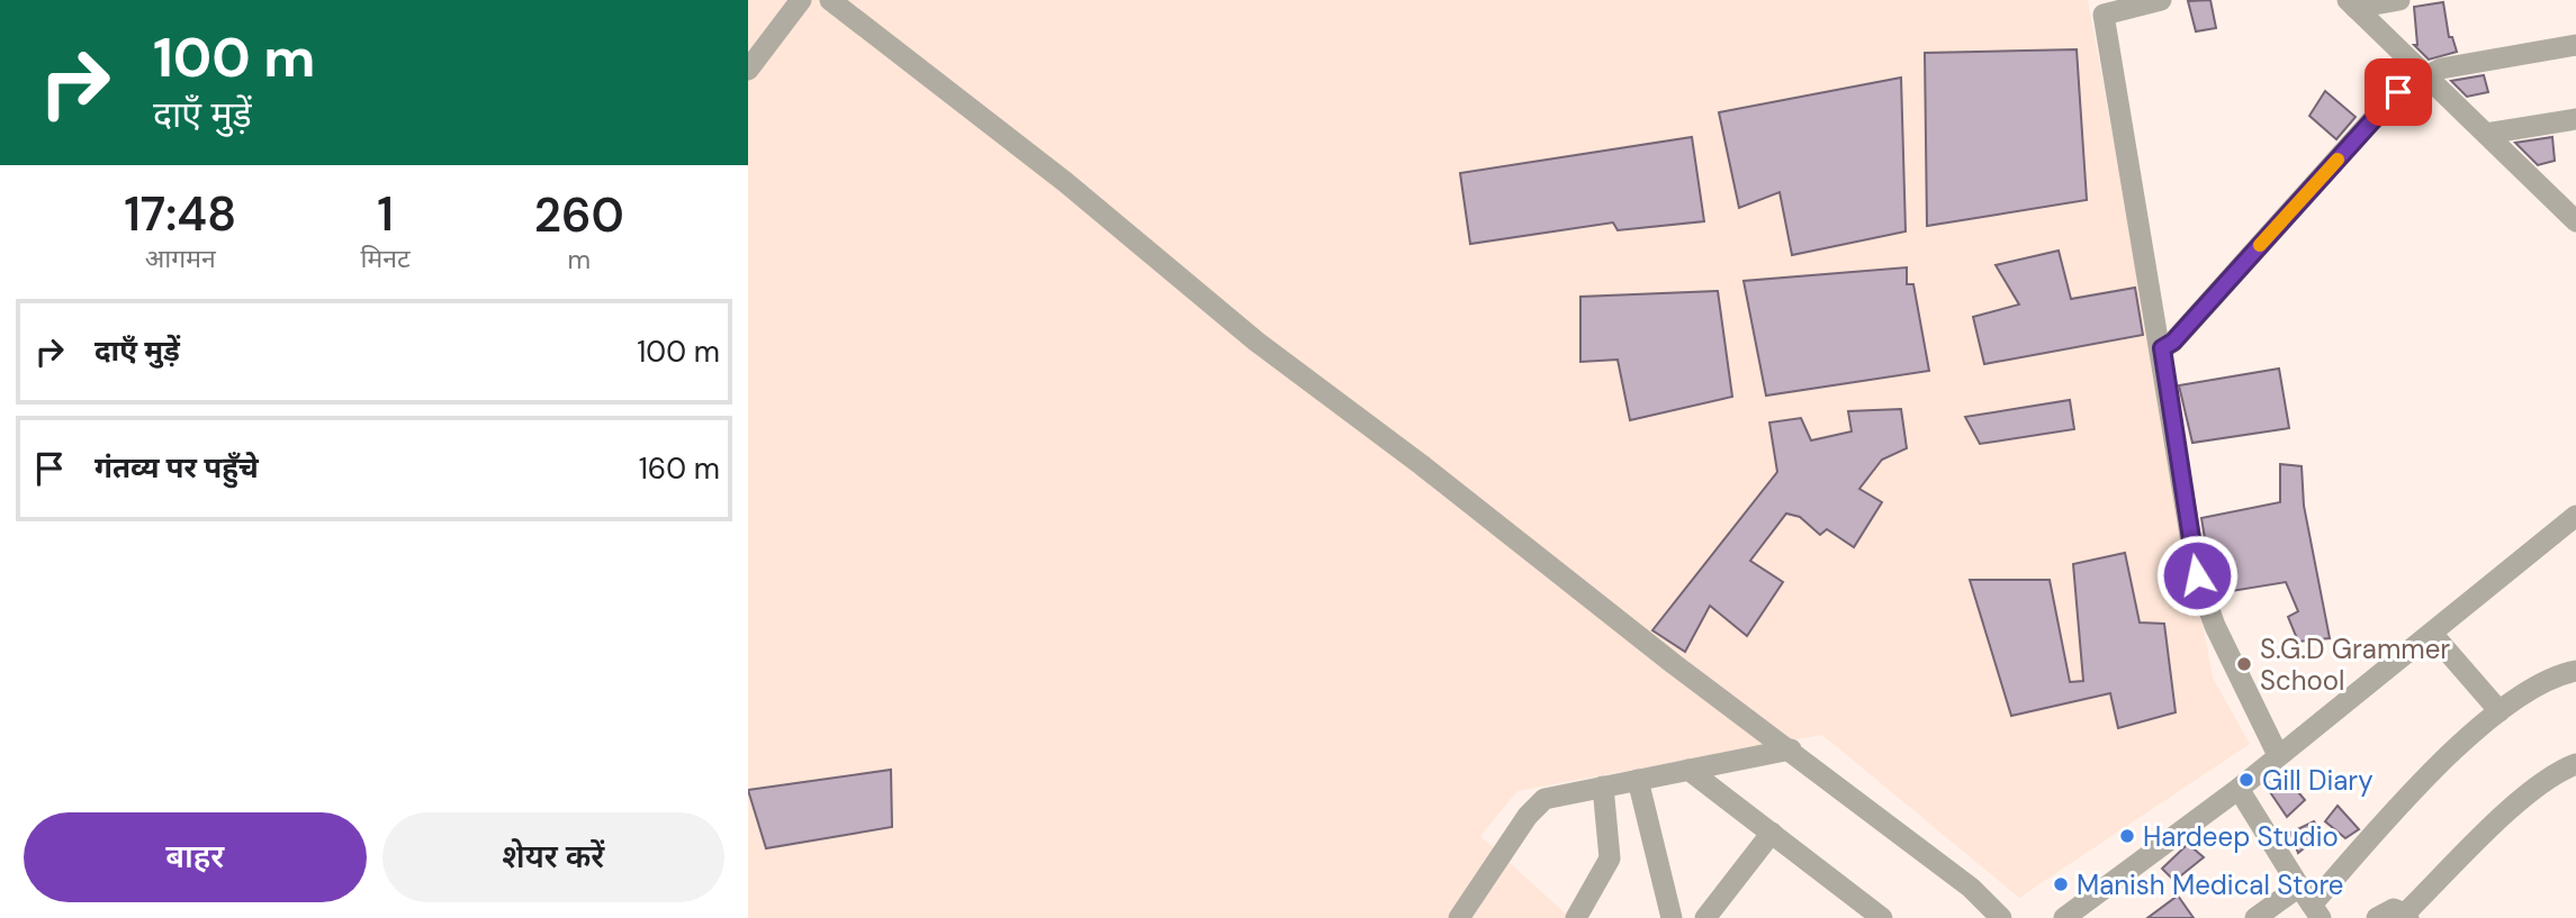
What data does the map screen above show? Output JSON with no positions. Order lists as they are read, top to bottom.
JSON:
{
  "places": [
    "S.G.D Grammer School",
    "Gill Diary",
    "Hardeep Studio",
    "Manish Medical Store"
  ],
  "page": {
    "turn": ["100 m", "दाएँ मुड़ें"],
    "eta": [
      "17:48",
      "आगमन",
      "1",
      "मिनट",
      "260",
      "m"
    ],
    "list": [
      {
        "name": "दाएँ मुड़ें",
        "value": "100 m"
      },
      {
        "name": "गंतव्य पर पहुँचे",
        "value": "160 m"
      }
    ],
    "buttons": ["बाहर", "शेयर करें"]
  }
}
